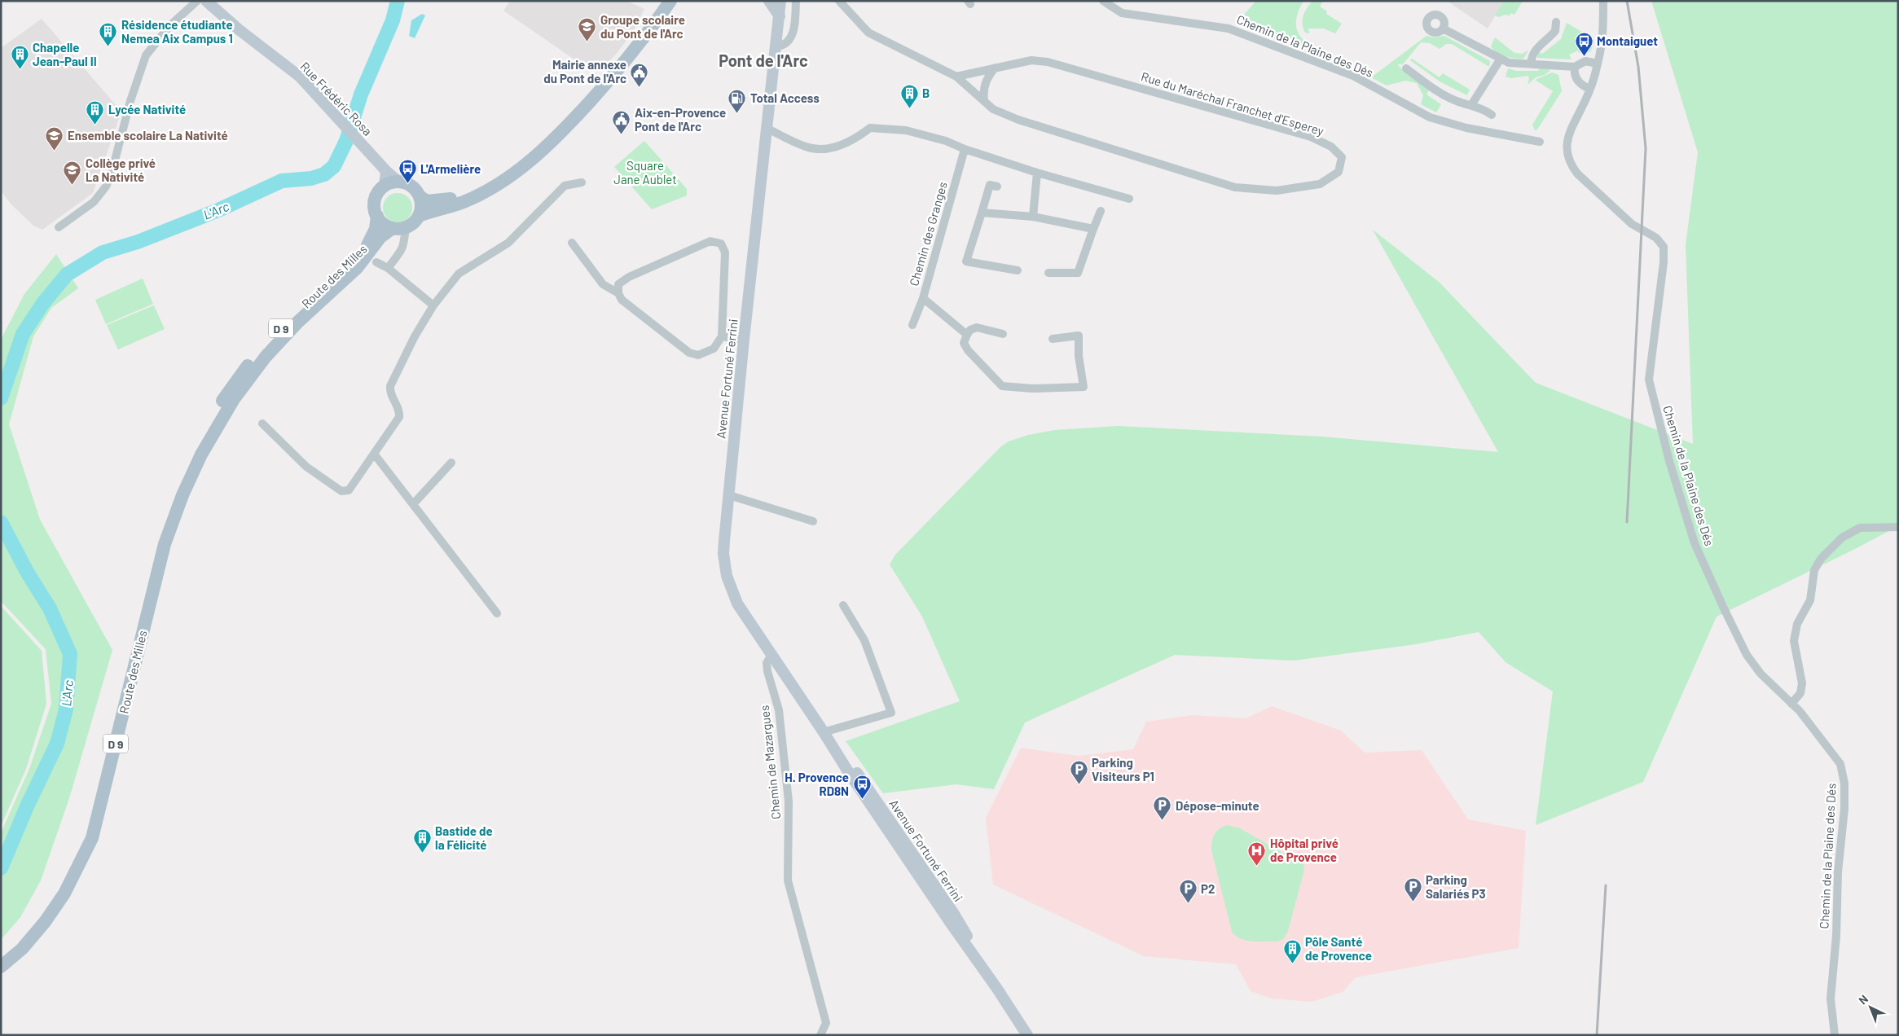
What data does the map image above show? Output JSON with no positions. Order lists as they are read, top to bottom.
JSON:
{
  "streets": {
    "main road": [
      "Rue Frédéric Rosa",
      "Route des Milles",
      "D 9",
      "Avenue Fortuné Ferrini"
    ],
    "street": [
      "Chemin de la Plaine des Dés",
      "Rue du Maréchal Franchet d'Esperey",
      "Chemin des Granges",
      "Chemin de Mazargues"
    ]
  },
  "crossings": [
    ["Rue Frédéric Rosa", "Route des Milles"],
    ["Avenue Fortuné Ferrini", "Chemin de Mazargues"]
  ],
  "districts": ["Pont de l'Arc"],
  "water": ["L'Arc"],
  "parks": ["Square Jane Aublet"],
  "places": {
    "school or university": ["Groupe scolaire du Pont de l'Arc", "Ensemble scolaire La Nativité", "Collège privé La Nativité"],
    "building": [
      "Résidence étudiante Nemea Aix Campus 1",
      "Chapelle Jean-Paul II",
      "B",
      "Lycée Nativité",
      "Bastide de la Félicité",
      "Pôle Santé de Provence"
    ],
    "bus stop": ["Montaiguet", "L'Armelière", "H. Provence RD8N"],
    "public building": ["Mairie annexe du Pont de l'Arc", "Aix-en-Provence Pont de l'Arc"],
    "fuel station": ["Total Access"],
    "parking": [
      "Parking Visiteurs P1",
      "Dépose-minute",
      "Parking Salariés P3",
      "P2"
    ],
    "hospital": ["Hôpital privé de Provence"]
  },
  "north": "top left"
}
